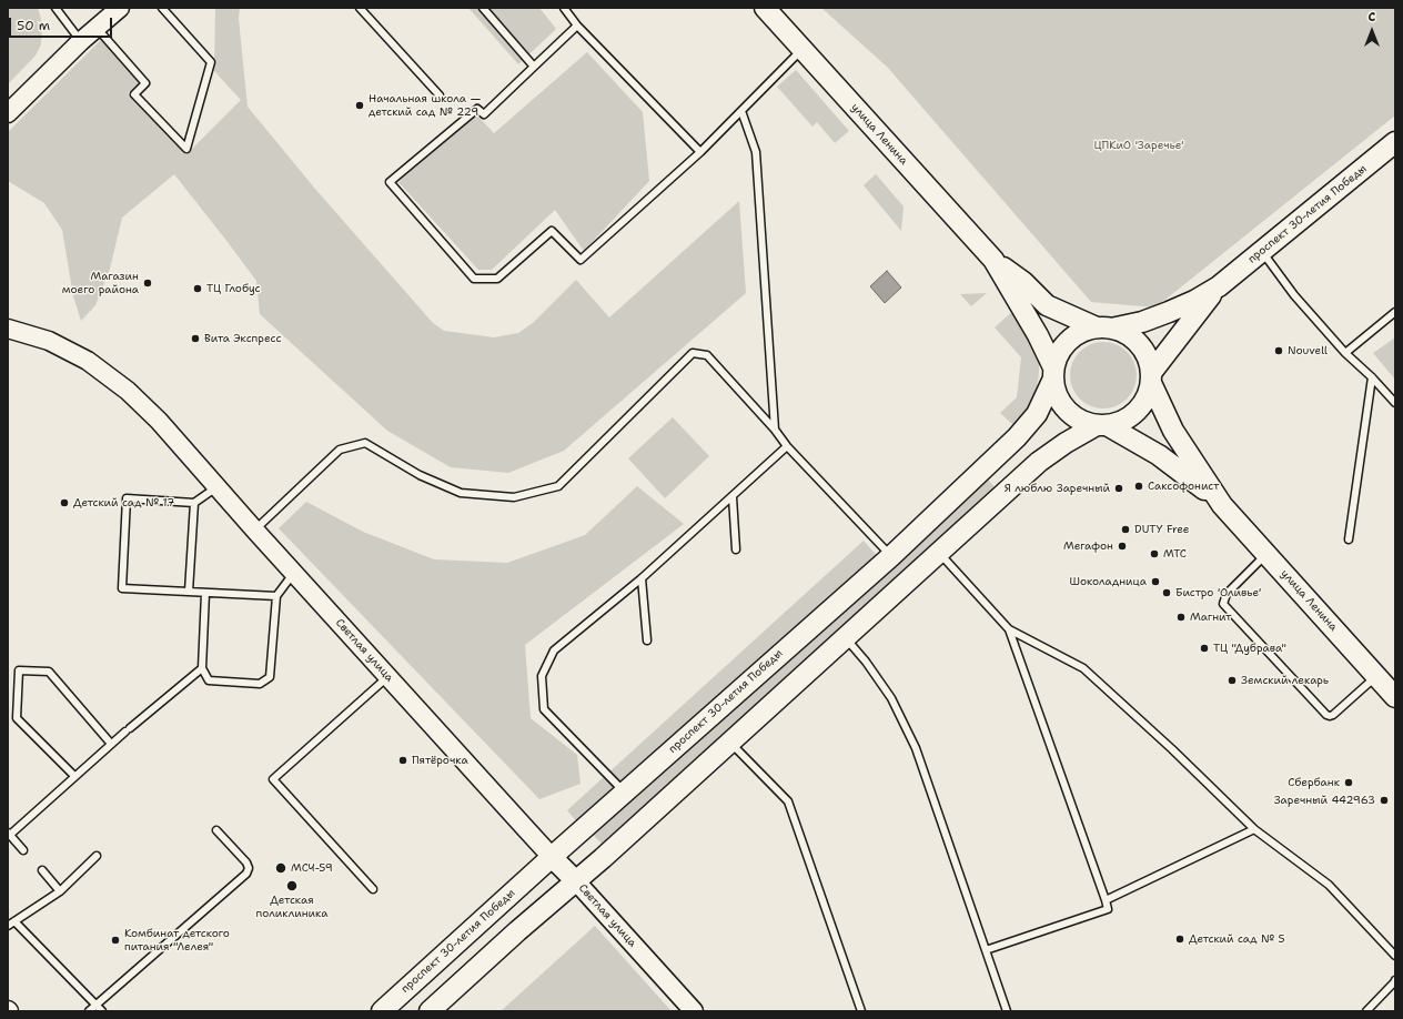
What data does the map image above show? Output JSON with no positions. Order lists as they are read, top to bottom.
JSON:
{
  "streets": {
    "main road": ["улица Ленина", "проспект 30-летия Победы", "Светлая улица"]
  },
  "crossings": [
    ["улица Ленина", "проспект 30-летия Победы"],
    ["проспект 30-летия Победы", "Светлая улица"]
  ],
  "parks": ["ЦПКиО 'Заречье'"],
  "places": [
    "Начальная школа — детский сад № 229",
    "Магазин моего района",
    "ТЦ Глобус",
    "Вита Экспресс",
    "Nouvell",
    "Саксофонист",
    "Я люблю Заречный",
    "Детский сад № 17",
    "DUTY Free",
    "Мегафон",
    "МТС",
    "Шоколадница",
    "Бистро 'Оливье'",
    "Магнит",
    "ТЦ \"Дубрава\"",
    "Земский лекарь",
    "Пятёрочка",
    "Сбербанк",
    "Заречный 442963",
    "МСЧ-59",
    "Детская поликлиника",
    "Детский сад № 5",
    "Комбинат детского питания \"Лелея\""
  ],
  "scale_bar": "50 m",
  "north": "top"
}
